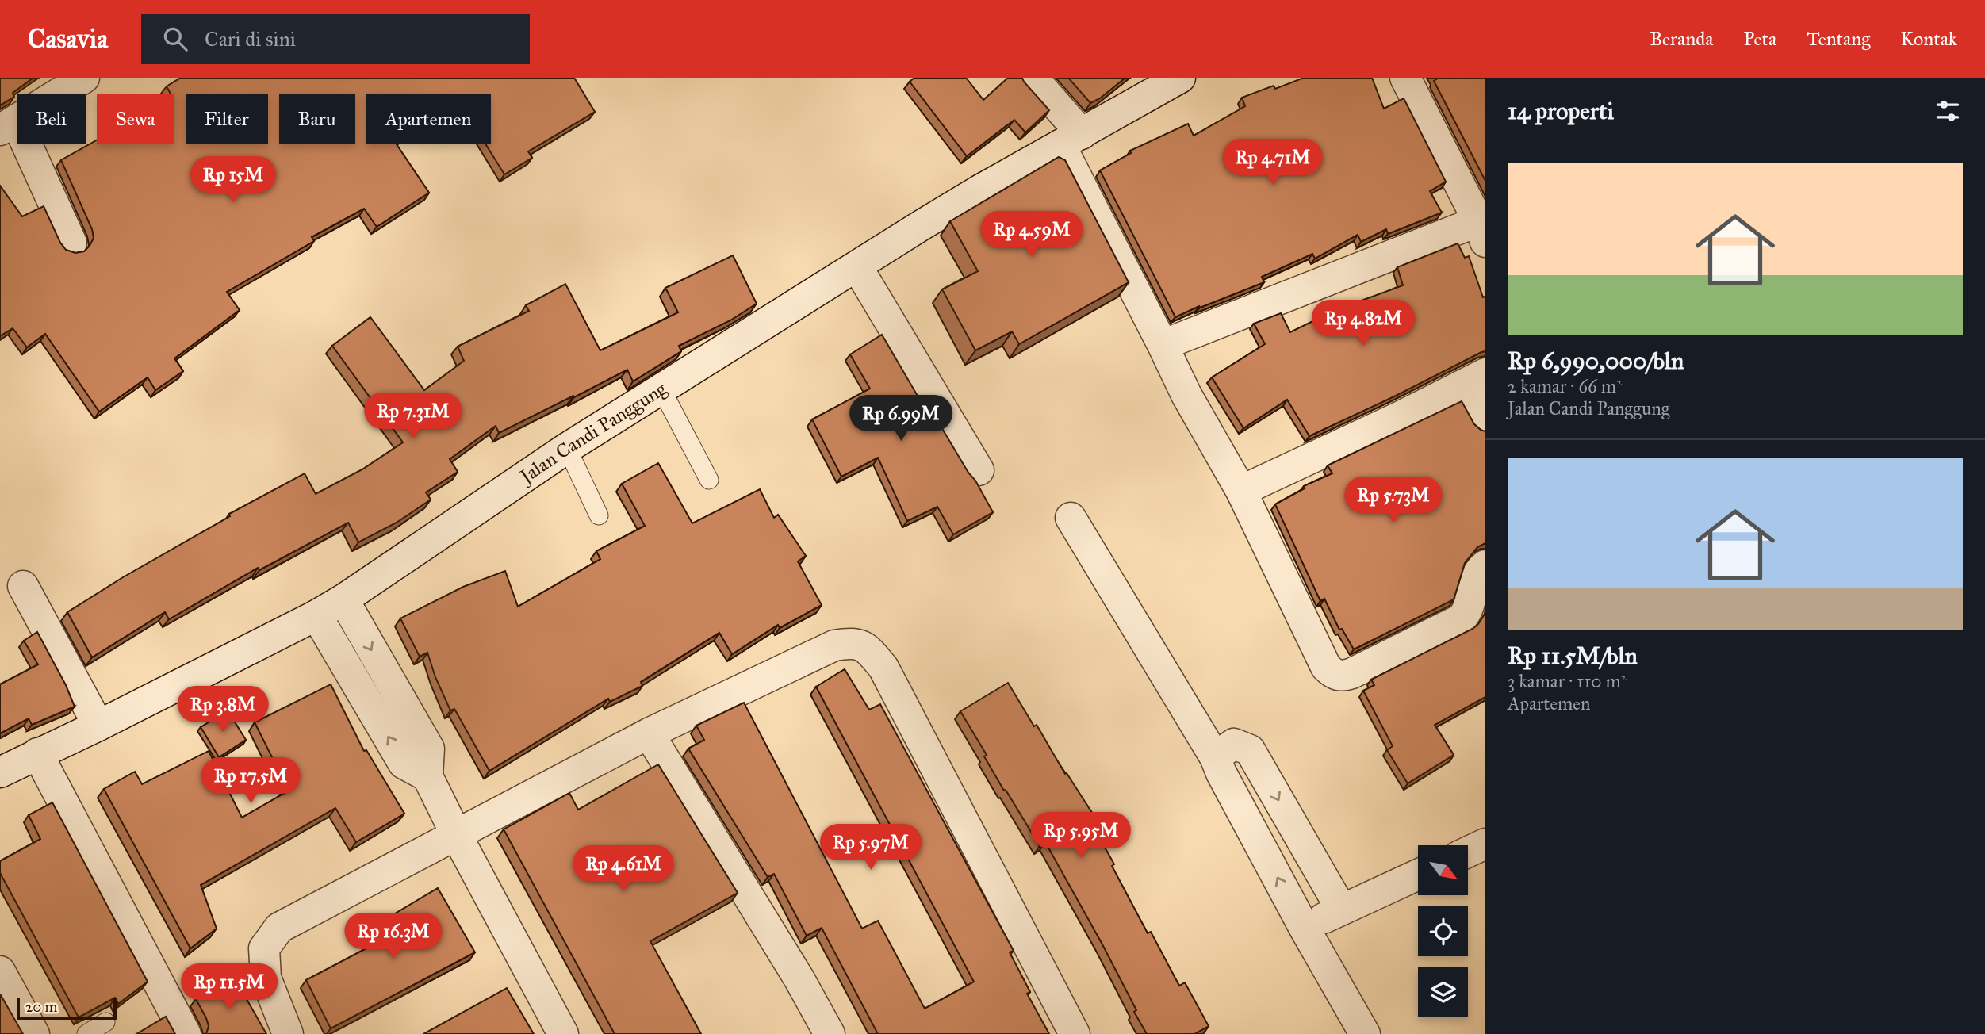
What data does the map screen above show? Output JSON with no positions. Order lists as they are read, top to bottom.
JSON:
{
  "streets": {
    "street": ["Jalan Candi Panggung"]
  },
  "scale_bar": "20 m",
  "north": "bottom right",
  "page": {
    "header": "Casavia",
    "search": "Cari di sini",
    "nav": [
      "Beranda",
      "Peta",
      "Tentang",
      "Kontak"
    ],
    "heading": "14 properti",
    "chip": [
      "Beli",
      "Sewa",
      "Filter",
      "Baru",
      "Apartemen"
    ],
    "price": [
      "Rp 4.71M",
      "Rp 15M",
      "Rp 4.59M",
      "Rp 4.82M",
      "Rp 7.31M",
      "Rp 6.99M",
      "Rp 5.73M",
      "Rp 3.8M",
      "Rp 17.5M",
      "Rp 5.95M",
      "Rp 5.97M",
      "Rp 4.61M",
      "Rp 16.3M",
      "Rp 11.5M"
    ],
    "list": [
      {
        "name": "Rp 6,990,000/bln",
        "note": "2 kamar · 66 m² · Jalan Candi Panggung"
      },
      {
        "name": "Rp 11.5M/bln",
        "note": "3 kamar · 110 m² · Apartemen"
      }
    ],
    "scale": "20 m"
  }
}
